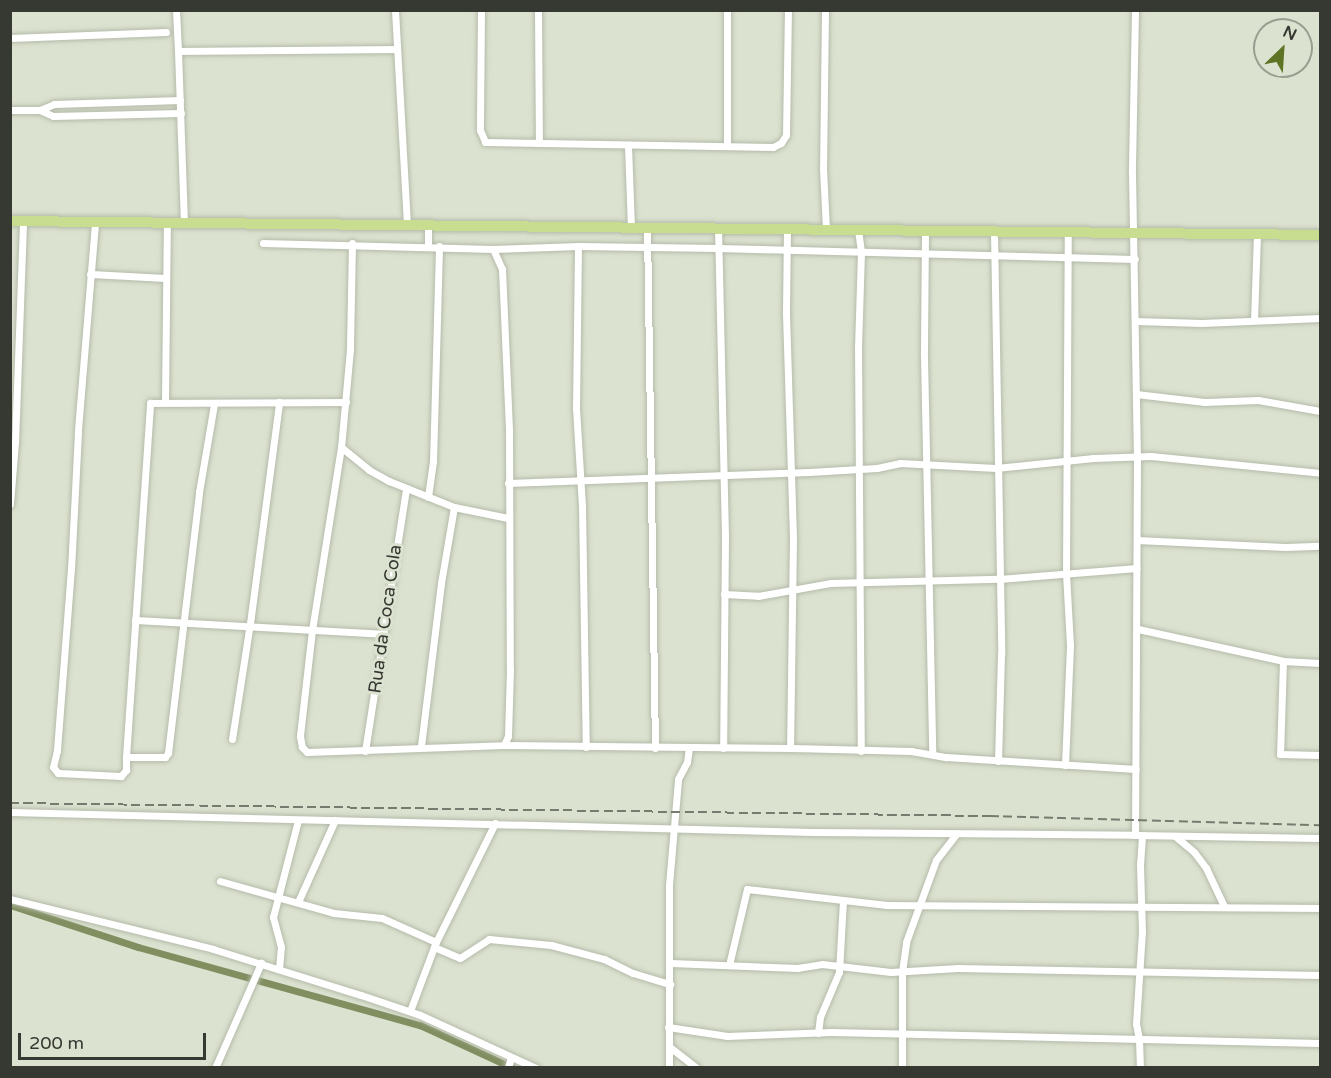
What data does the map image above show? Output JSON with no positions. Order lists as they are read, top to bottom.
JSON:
{
  "streets": {
    "street": ["Rua da Coca Cola"]
  },
  "scale_bar": "200 m",
  "north": "top right"
}
